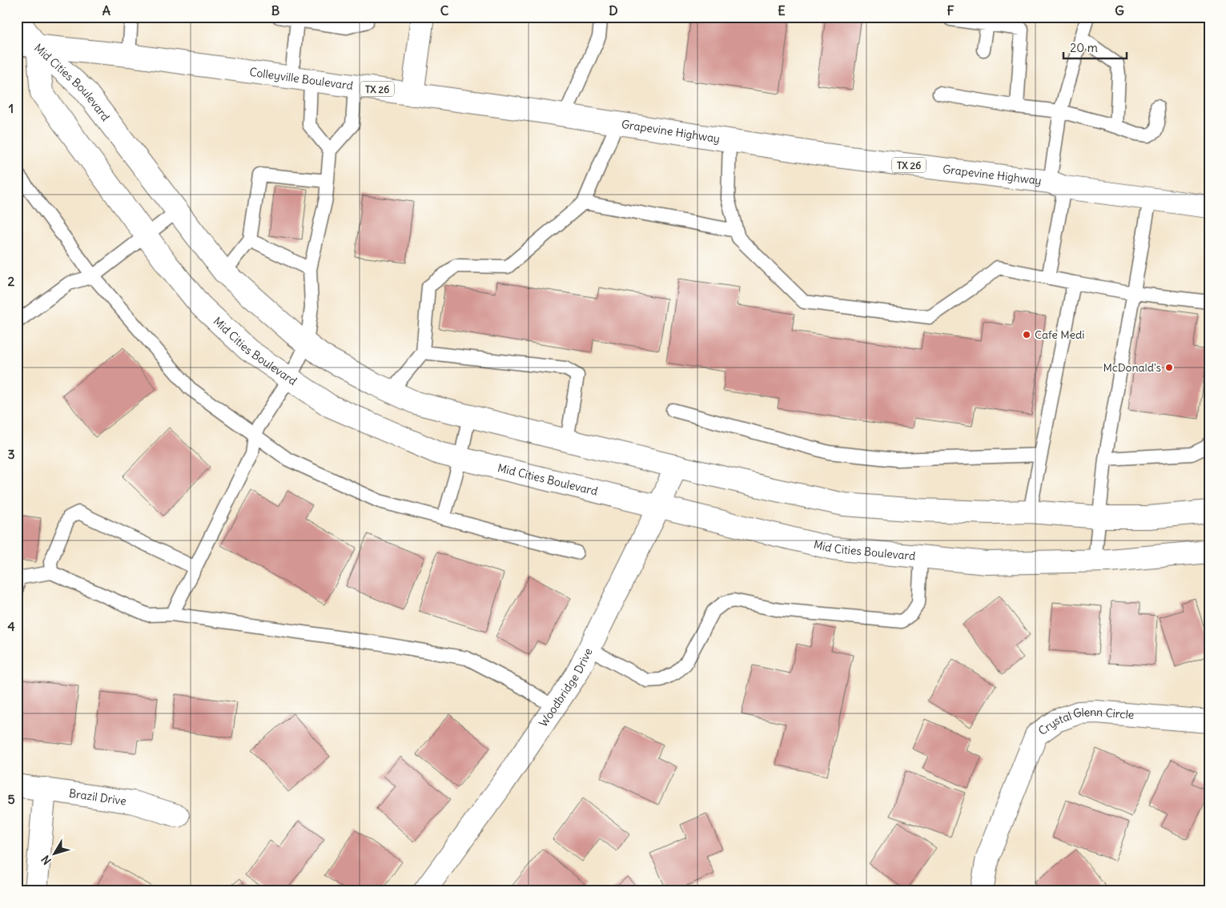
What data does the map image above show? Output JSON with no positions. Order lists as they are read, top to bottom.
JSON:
{
  "streets": {
    "main road": [
      "Colleyville Boulevard",
      "Mid Cities Boulevard",
      "TX 26",
      "Grapevine Highway",
      "Woodbridge Drive",
      "Crystal Glenn Circle",
      "Brazil Drive"
    ]
  },
  "crossings": [
    ["Colleyville Boulevard", "Mid Cities Boulevard"],
    ["Colleyville Boulevard", "Grapevine Highway"],
    ["Mid Cities Boulevard", "Woodbridge Drive"]
  ],
  "places": ["Cafe Medi", "McDonald's"],
  "scale_bar": "20 m",
  "north": "bottom left",
  "grid": {
    "columns": [
      "A",
      "B",
      "C",
      "D",
      "E",
      "F",
      "G"
    ],
    "rows": [
      "1",
      "2",
      "3",
      "4",
      "5"
    ]
  }
}
